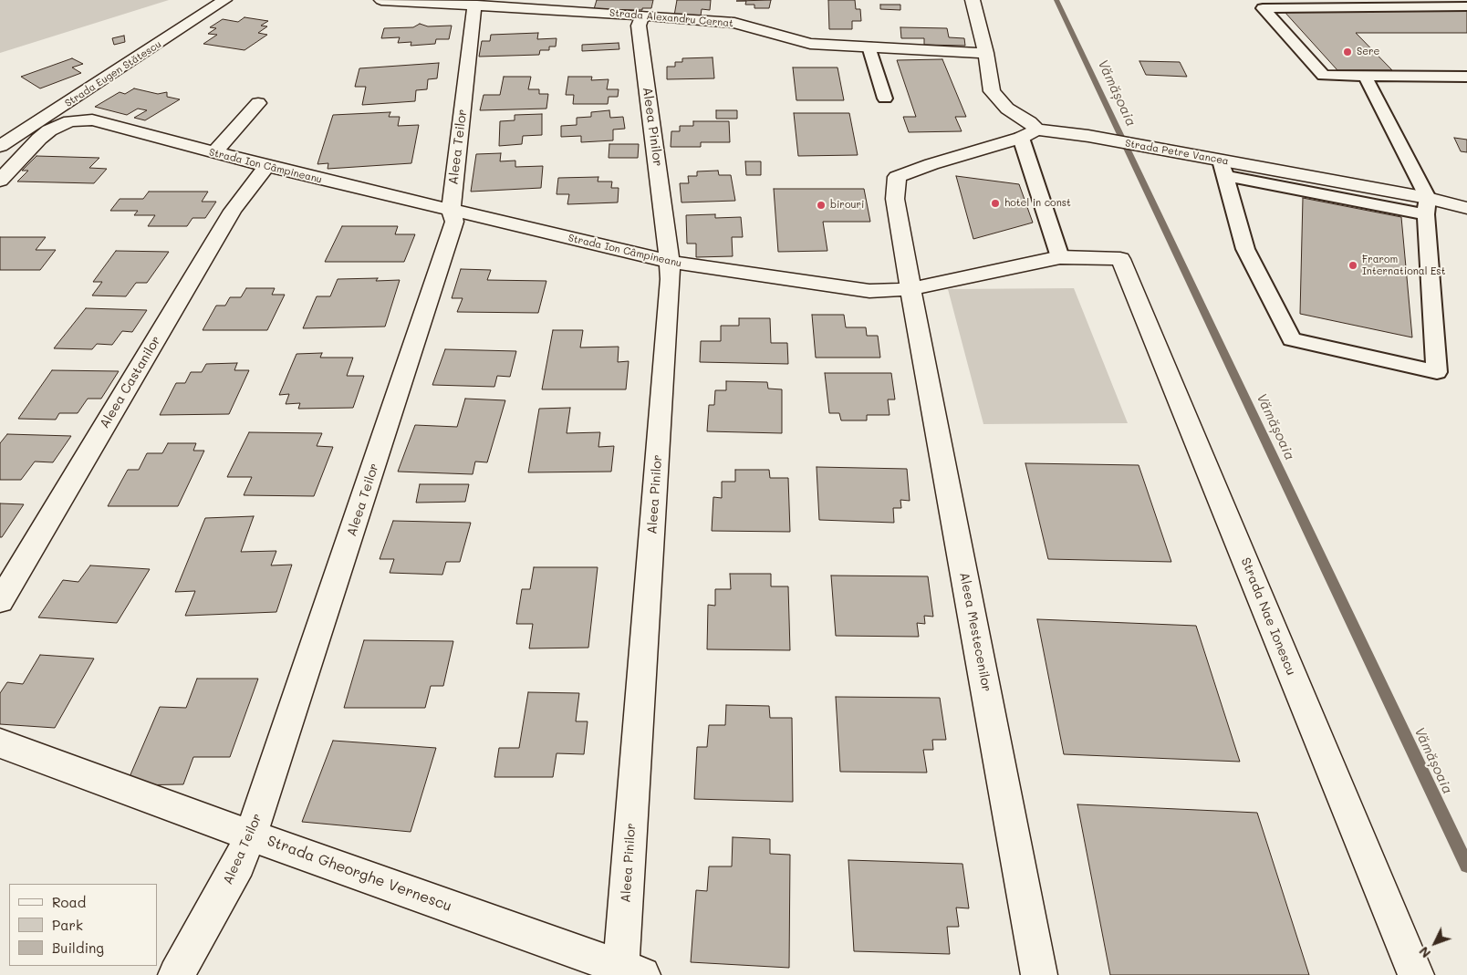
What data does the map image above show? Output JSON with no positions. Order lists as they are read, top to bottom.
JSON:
{
  "streets": {
    "street": [
      "Strada Alexandru Cernat",
      "Strada Eugen Stătescu",
      "Aleea Pinilor",
      "Aleea Teilor",
      "Strada Petre Vancea",
      "Strada Ion Câmpineanu",
      "Aleea Castanilor",
      "Strada Nae Ionescu",
      "Aleea Mestecenilor",
      "Strada Gheorghe Vernescu"
    ]
  },
  "crossings": [
    ["Strada Alexandru Cernat", "Aleea Pinilor"],
    ["Strada Alexandru Cernat", "Aleea Teilor"],
    ["Aleea Pinilor", "Strada Ion Câmpineanu"],
    ["Aleea Pinilor", "Strada Gheorghe Vernescu"],
    ["Aleea Teilor", "Strada Ion Câmpineanu"],
    ["Aleea Teilor", "Strada Gheorghe Vernescu"],
    ["Strada Ion Câmpineanu", "Aleea Castanilor"],
    ["Strada Ion Câmpineanu", "Strada Nae Ionescu"],
    ["Strada Ion Câmpineanu", "Aleea Mestecenilor"]
  ],
  "water": ["Vămășoaia"],
  "places": [
    "Sere",
    "hotel in const",
    "birouri",
    "Frarom International Est"
  ],
  "legend": ["Road", "Park", "Building"],
  "north": "bottom left"
}
